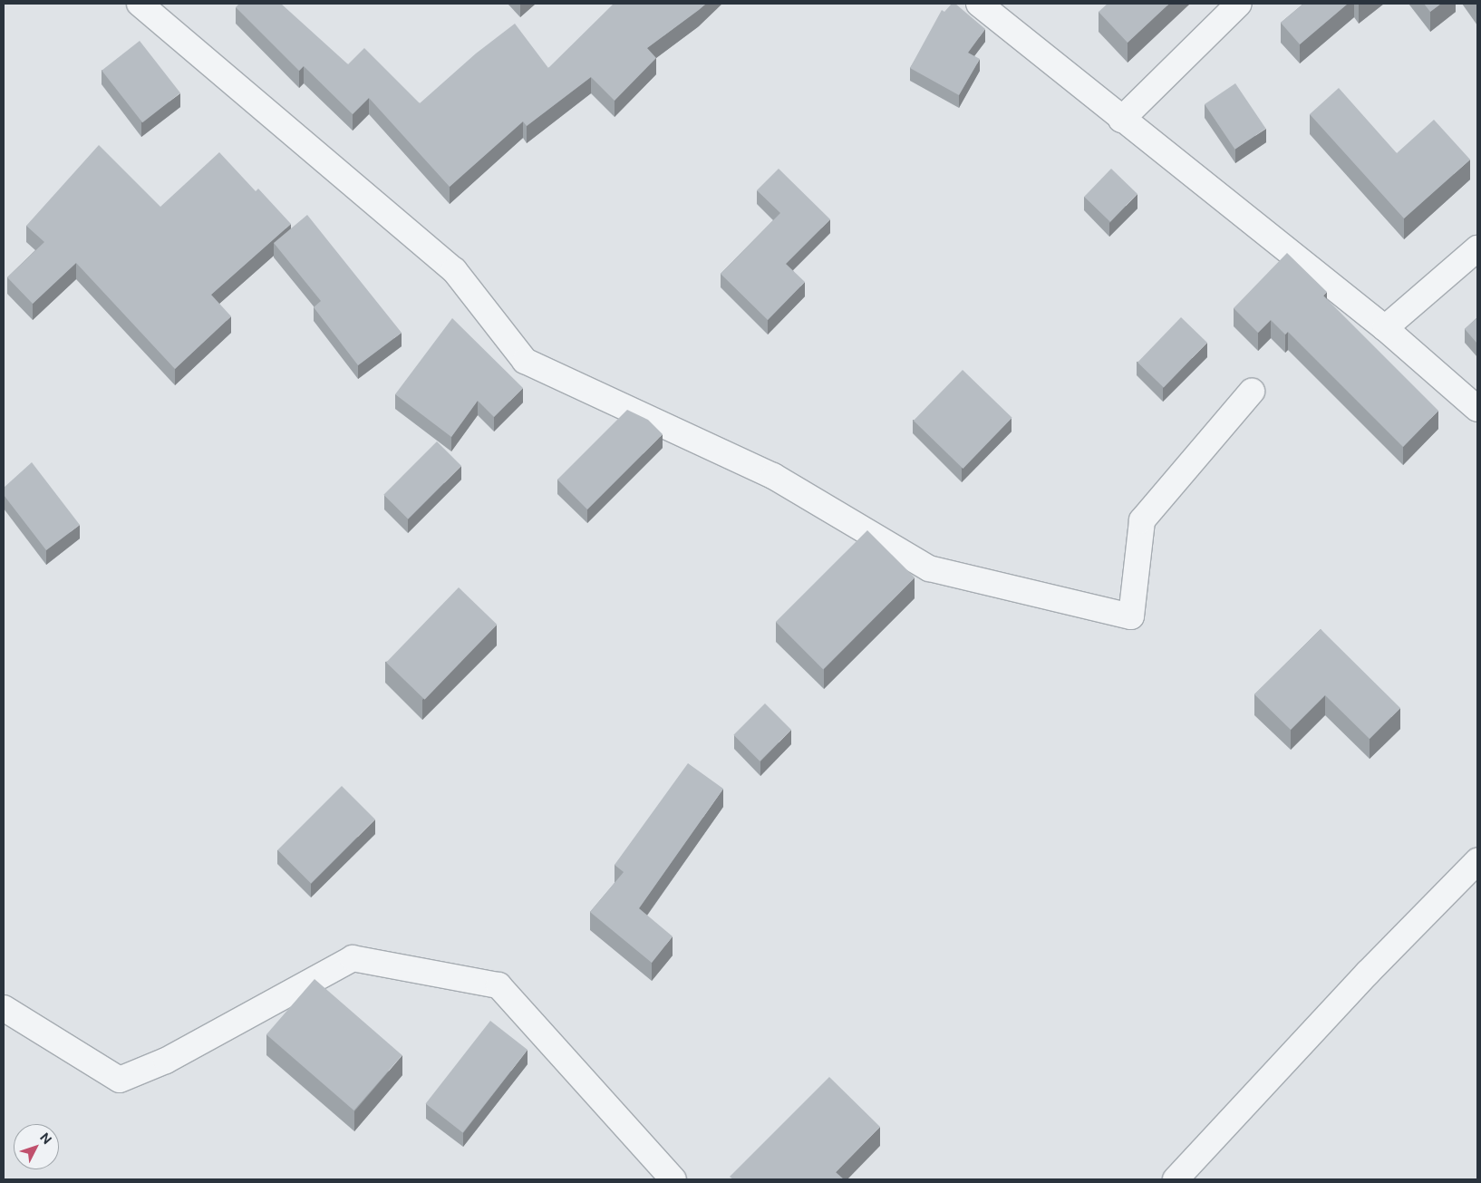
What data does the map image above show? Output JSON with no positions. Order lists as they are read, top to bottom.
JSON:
{
  "north": "top right"
}
